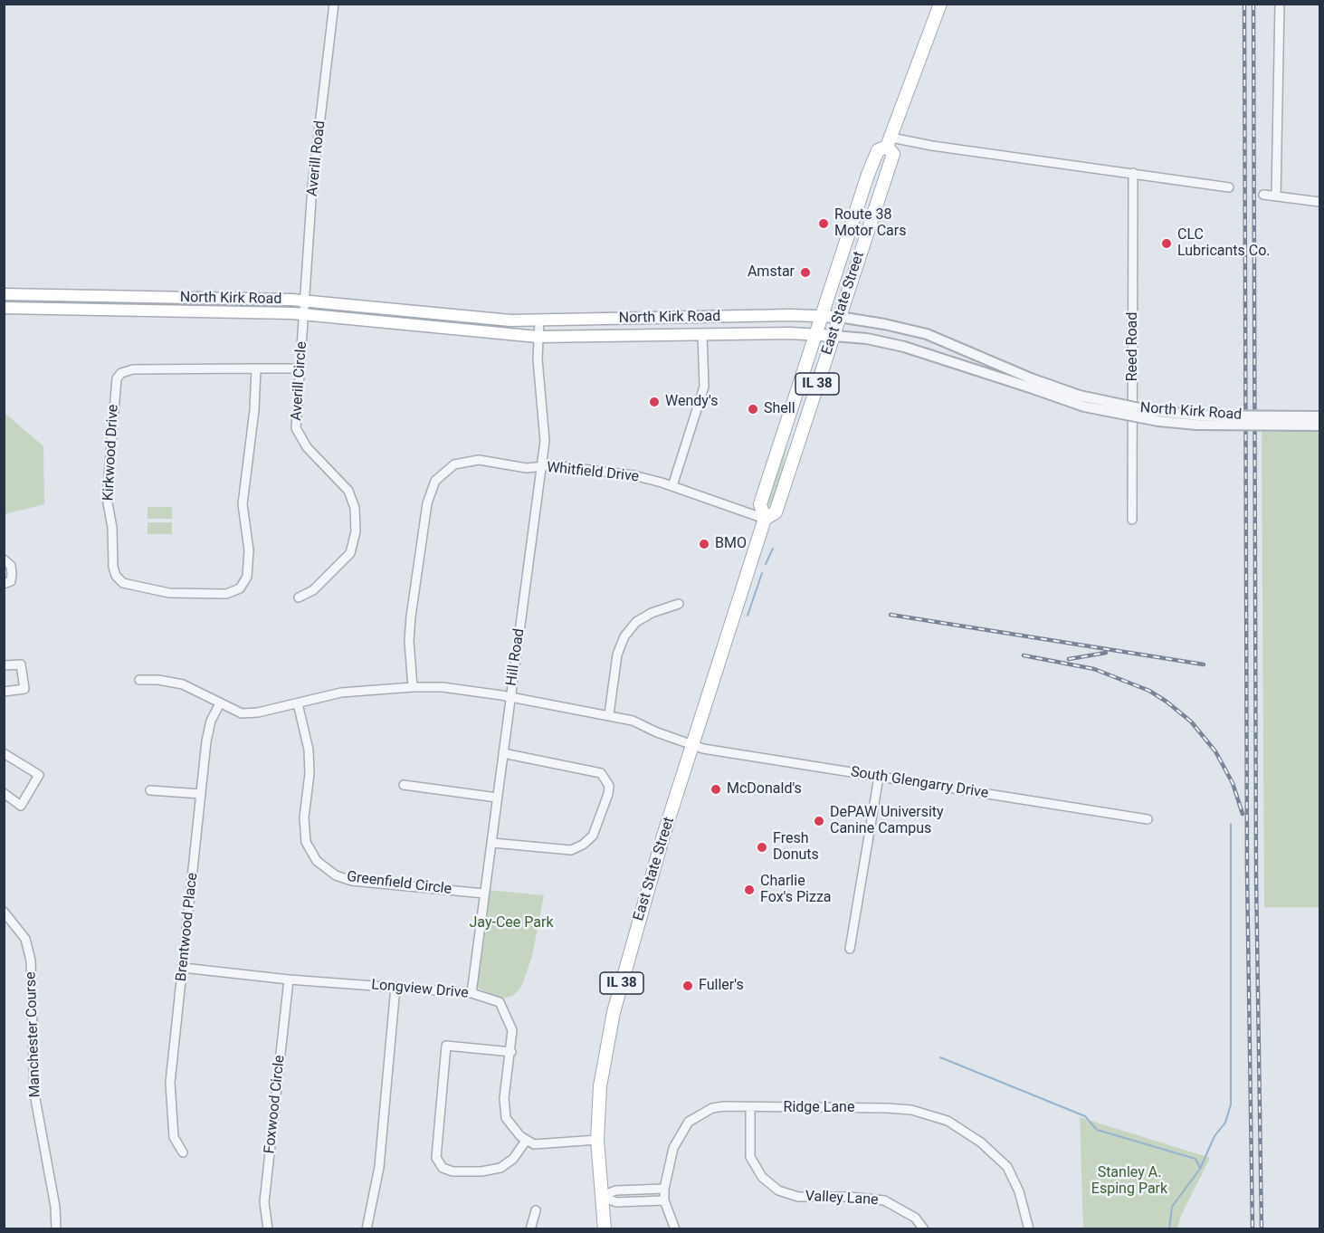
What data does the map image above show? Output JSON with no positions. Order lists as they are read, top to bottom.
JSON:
{
  "streets": {
    "main road": ["North Kirk Road", "East State Street", "IL 38"],
    "street": [
      "Averill Road",
      "Reed Road",
      "Averill Circle",
      "Kirkwood Drive",
      "Whitfield Drive",
      "Hill Road",
      "South Glengarry Drive",
      "Greenfield Circle",
      "Brentwood Place",
      "Longview Drive",
      "Manchester Course",
      "Foxwood Circle",
      "Ridge Lane",
      "Valley Lane"
    ]
  },
  "crossings": [
    ["Averill Road", "North Kirk Road"],
    ["Averill Road", "Averill Circle"],
    ["North Kirk Road", "East State Street"],
    ["North Kirk Road", "Averill Circle"],
    ["North Kirk Road", "Hill Road"],
    ["East State Street", "Whitfield Drive"],
    ["East State Street", "South Glengarry Drive"],
    ["Averill Circle", "Kirkwood Drive"],
    ["Whitfield Drive", "Hill Road"],
    ["Whitfield Drive", "South Glengarry Drive"],
    ["Hill Road", "South Glengarry Drive"],
    ["Hill Road", "Greenfield Circle"],
    ["Hill Road", "Longview Drive"],
    ["South Glengarry Drive", "Greenfield Circle"],
    ["South Glengarry Drive", "Brentwood Place"],
    ["Brentwood Place", "Longview Drive"],
    ["Longview Drive", "Foxwood Circle"],
    ["Ridge Lane", "Valley Lane"]
  ],
  "parks": ["Jay-Cee Park", "Stanley A. Esping Park"],
  "places": [
    "Route 38 Motor Cars",
    "CLC Lubricants Co.",
    "Amstar",
    "Wendy's",
    "Shell",
    "BMO",
    "McDonald's",
    "DePAW University Canine Campus",
    "Fresh Donuts",
    "Charlie Fox's Pizza",
    "Fuller's"
  ]
}
